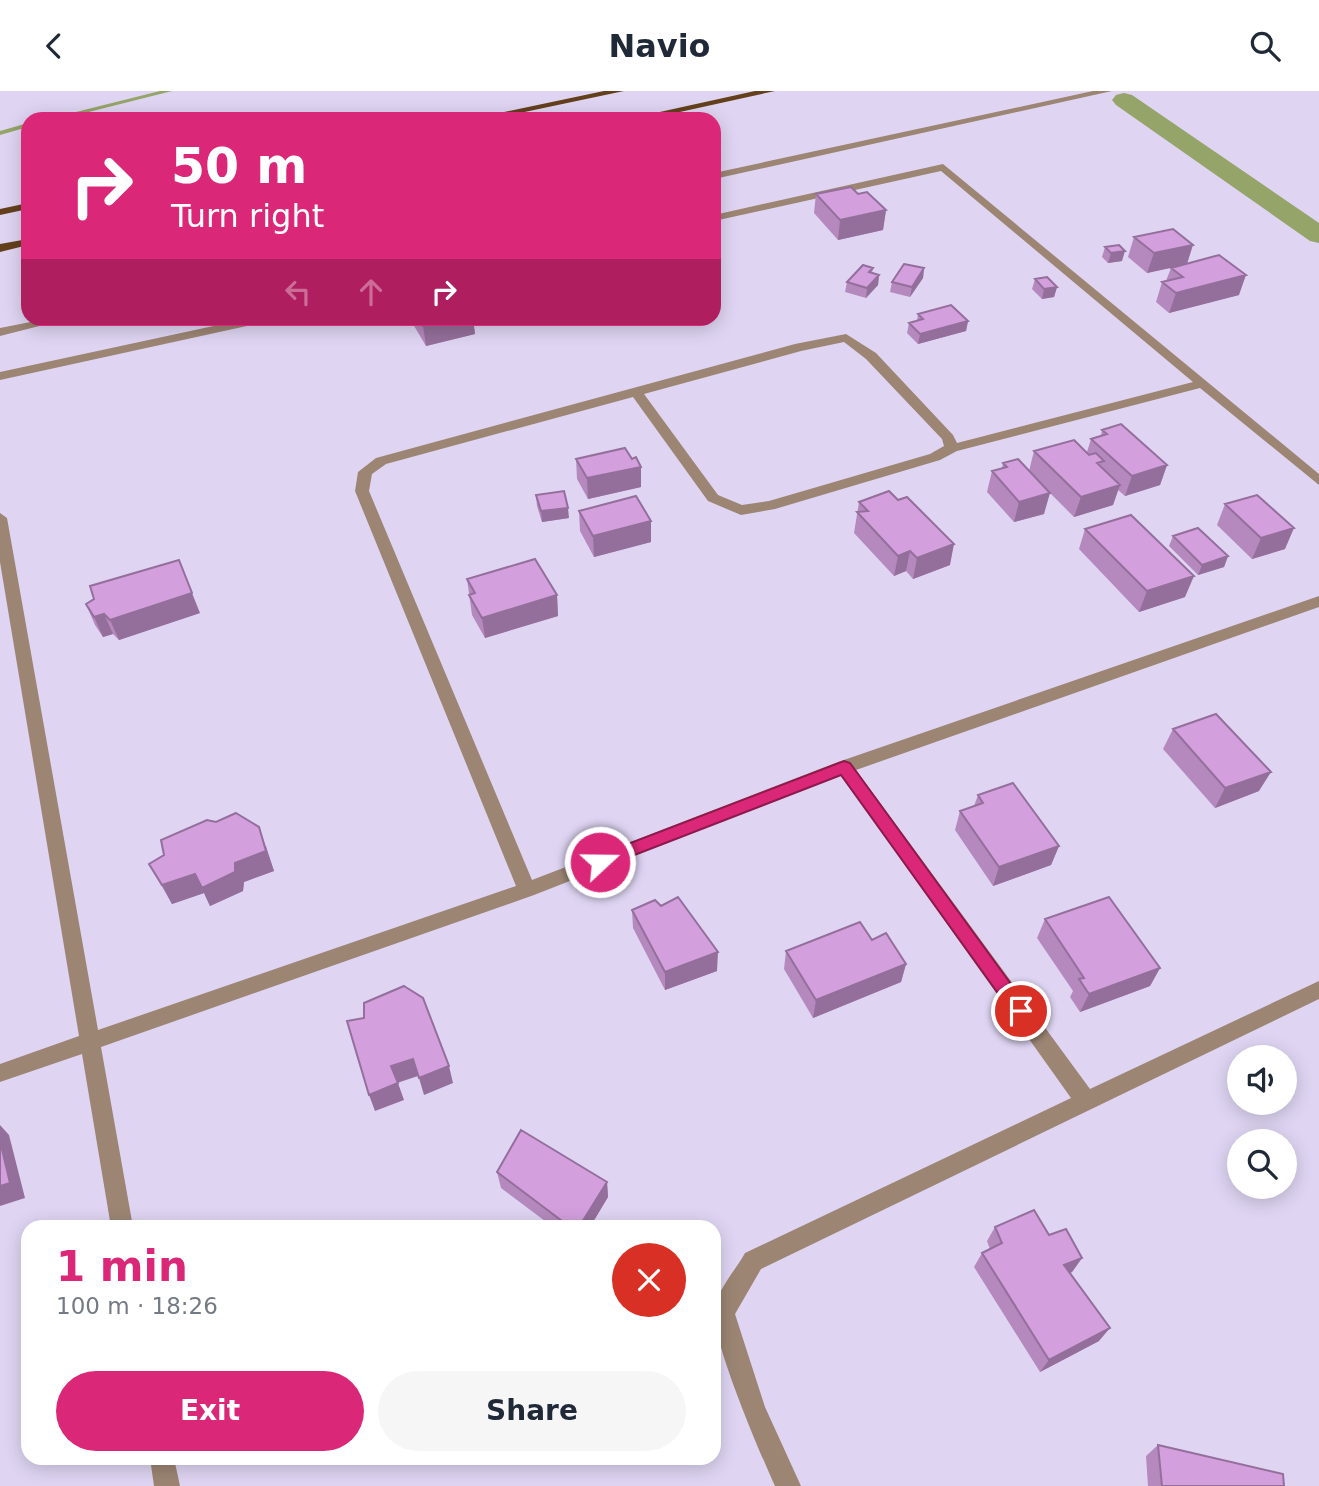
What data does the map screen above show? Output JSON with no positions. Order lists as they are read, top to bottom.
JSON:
{
  "page": {
    "header": "Navio",
    "turn": ["50 m", "Turn right"],
    "heading": ["1 min", "100 m · 18:26"],
    "buttons": ["Exit", "Share"]
  }
}
